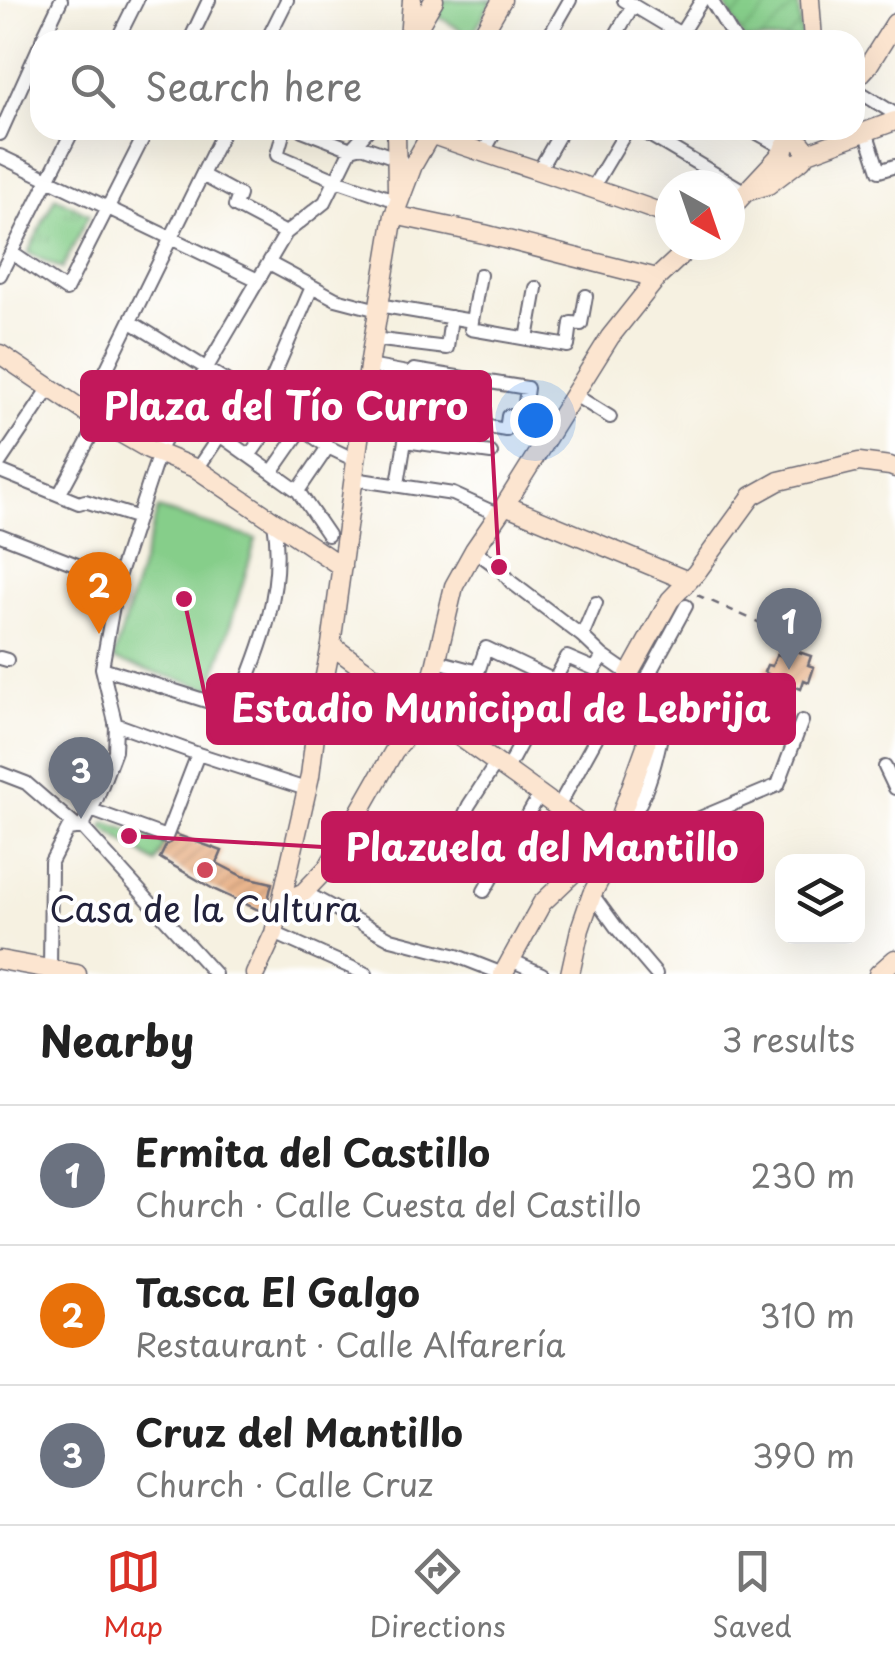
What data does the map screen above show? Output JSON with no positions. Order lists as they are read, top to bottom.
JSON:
{
  "places": [
    "Plaza del Tío Curro",
    "Estadio Municipal de Lebrija",
    "Plazuela del Mantillo",
    "Casa de la Cultura"
  ],
  "north": "bottom right",
  "page": {
    "search": "Search here",
    "pins": ["2", "1", "3"],
    "heading": ["Nearby", "3 results"],
    "list": [
      {
        "mark": "1",
        "name": "Ermita del Castillo",
        "note": "Church · Calle Cuesta del Castillo",
        "value": "230 m"
      },
      {
        "mark": "2",
        "name": "Tasca El Galgo",
        "note": "Restaurant · Calle Alfarería",
        "value": "310 m"
      },
      {
        "mark": "3",
        "name": "Cruz del Mantillo",
        "note": "Church · Calle Cruz",
        "value": "390 m"
      }
    ],
    "nav": ["Map", "Directions", "Saved"]
  }
}
